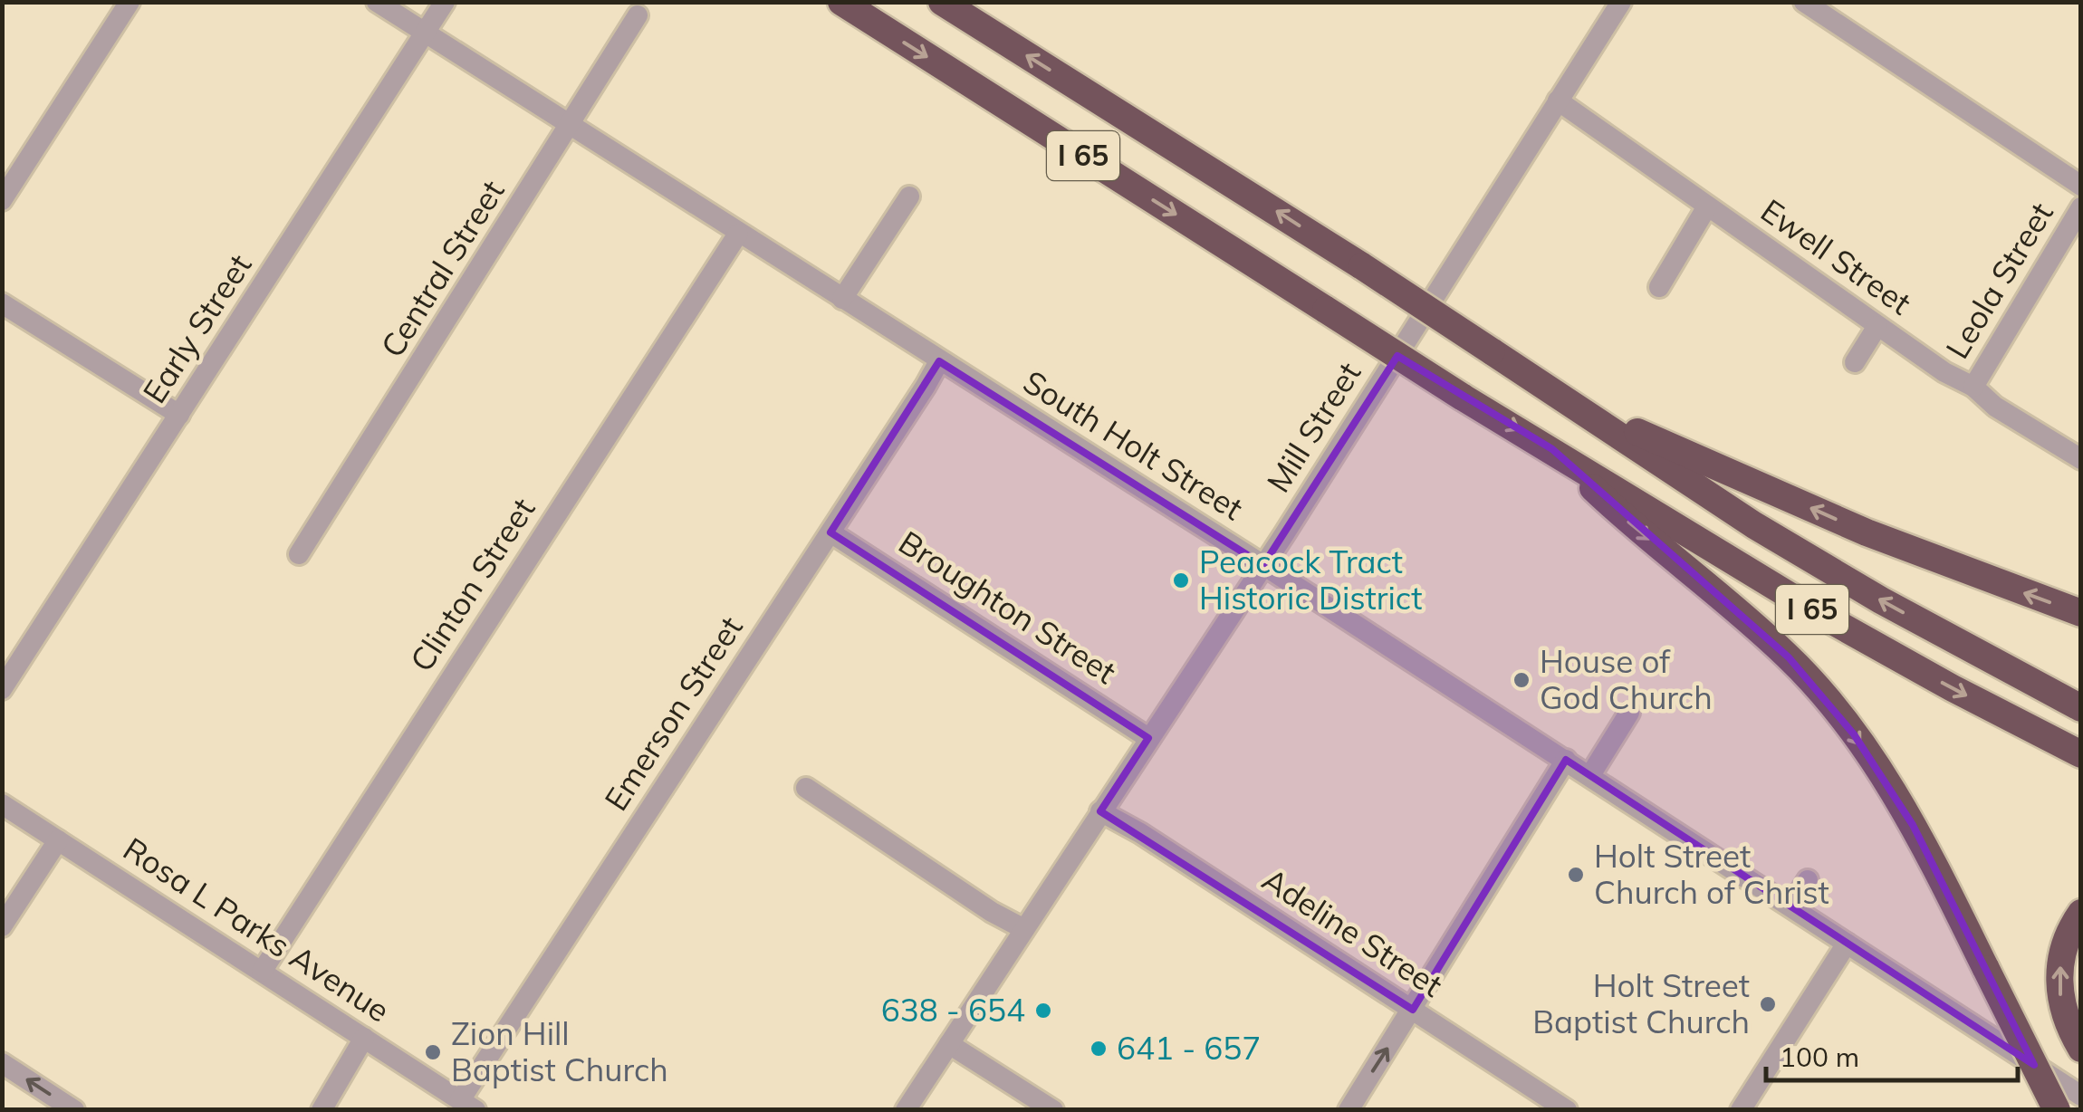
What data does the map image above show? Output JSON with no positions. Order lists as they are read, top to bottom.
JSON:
{
  "streets": {
    "highway": ["I 65"],
    "street": [
      "Ewell Street",
      "Central Street",
      "Leola Street",
      "Early Street",
      "Mill Street",
      "South Holt Street",
      "Clinton Street",
      "Broughton Street",
      "Emerson Street",
      "Rosa L Parks Avenue",
      "Adeline Street"
    ]
  },
  "crossings": [
    ["Ewell Street", "Leola Street"],
    ["Ewell Street", "Mill Street"],
    ["Central Street", "South Holt Street"],
    ["Early Street", "South Holt Street"],
    ["Mill Street", "South Holt Street"],
    ["Mill Street", "Broughton Street"],
    ["Mill Street", "Adeline Street"],
    ["South Holt Street", "Clinton Street"],
    ["South Holt Street", "Emerson Street"],
    ["Clinton Street", "Rosa L Parks Avenue"],
    ["Broughton Street", "Emerson Street"],
    ["Emerson Street", "Rosa L Parks Avenue"]
  ],
  "places": [
    "Peacock Tract Historic District",
    "House of God Church",
    "Holt Street Church of Christ",
    "Holt Street Baptist Church",
    "638 - 654",
    "641 - 657",
    "Zion Hill Baptist Church"
  ],
  "scale_bar": "100 m"
}
